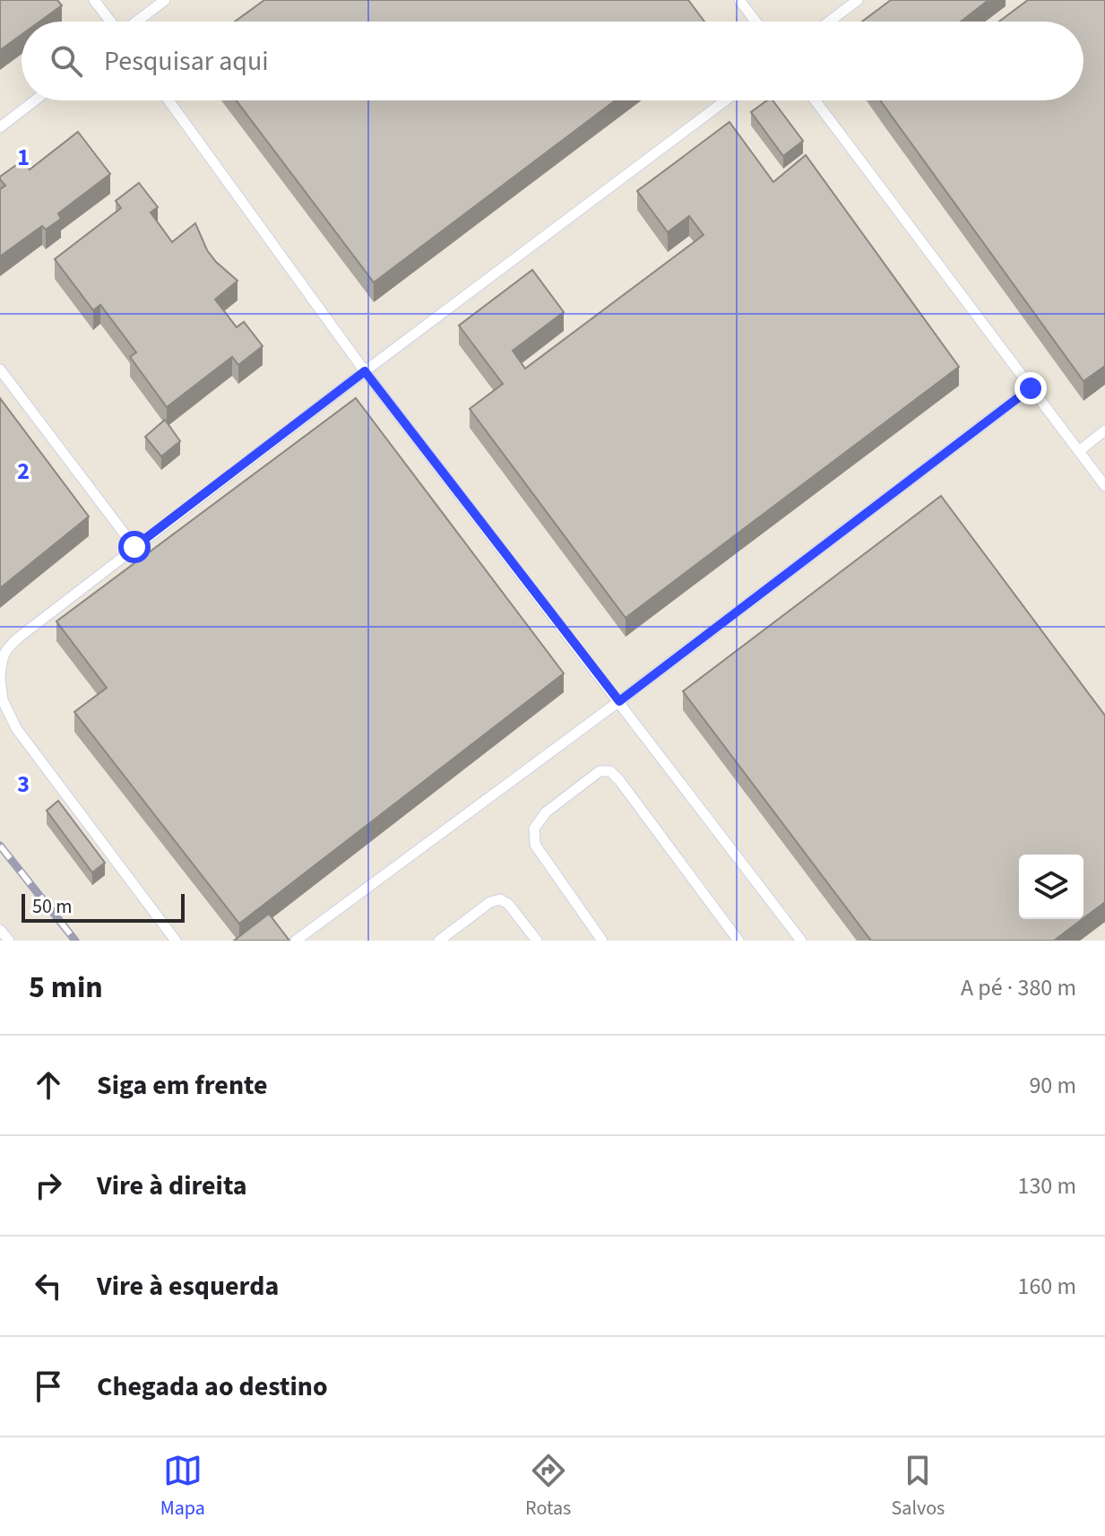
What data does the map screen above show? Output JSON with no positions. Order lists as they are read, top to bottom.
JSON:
{
  "scale_bar": "50 m",
  "page": {
    "search": "Pesquisar aqui",
    "scale": "50 m",
    "heading": ["5 min", "A pé · 380 m"],
    "list": [
      ["Siga em frente", "90 m"],
      ["Vire à direita", "130 m"],
      ["Vire à esquerda", "160 m"],
      "Chegada ao destino"
    ],
    "nav": ["Mapa", "Rotas", "Salvos"]
  },
  "grid": {
    "rows": ["1", "2", "3"]
  }
}
